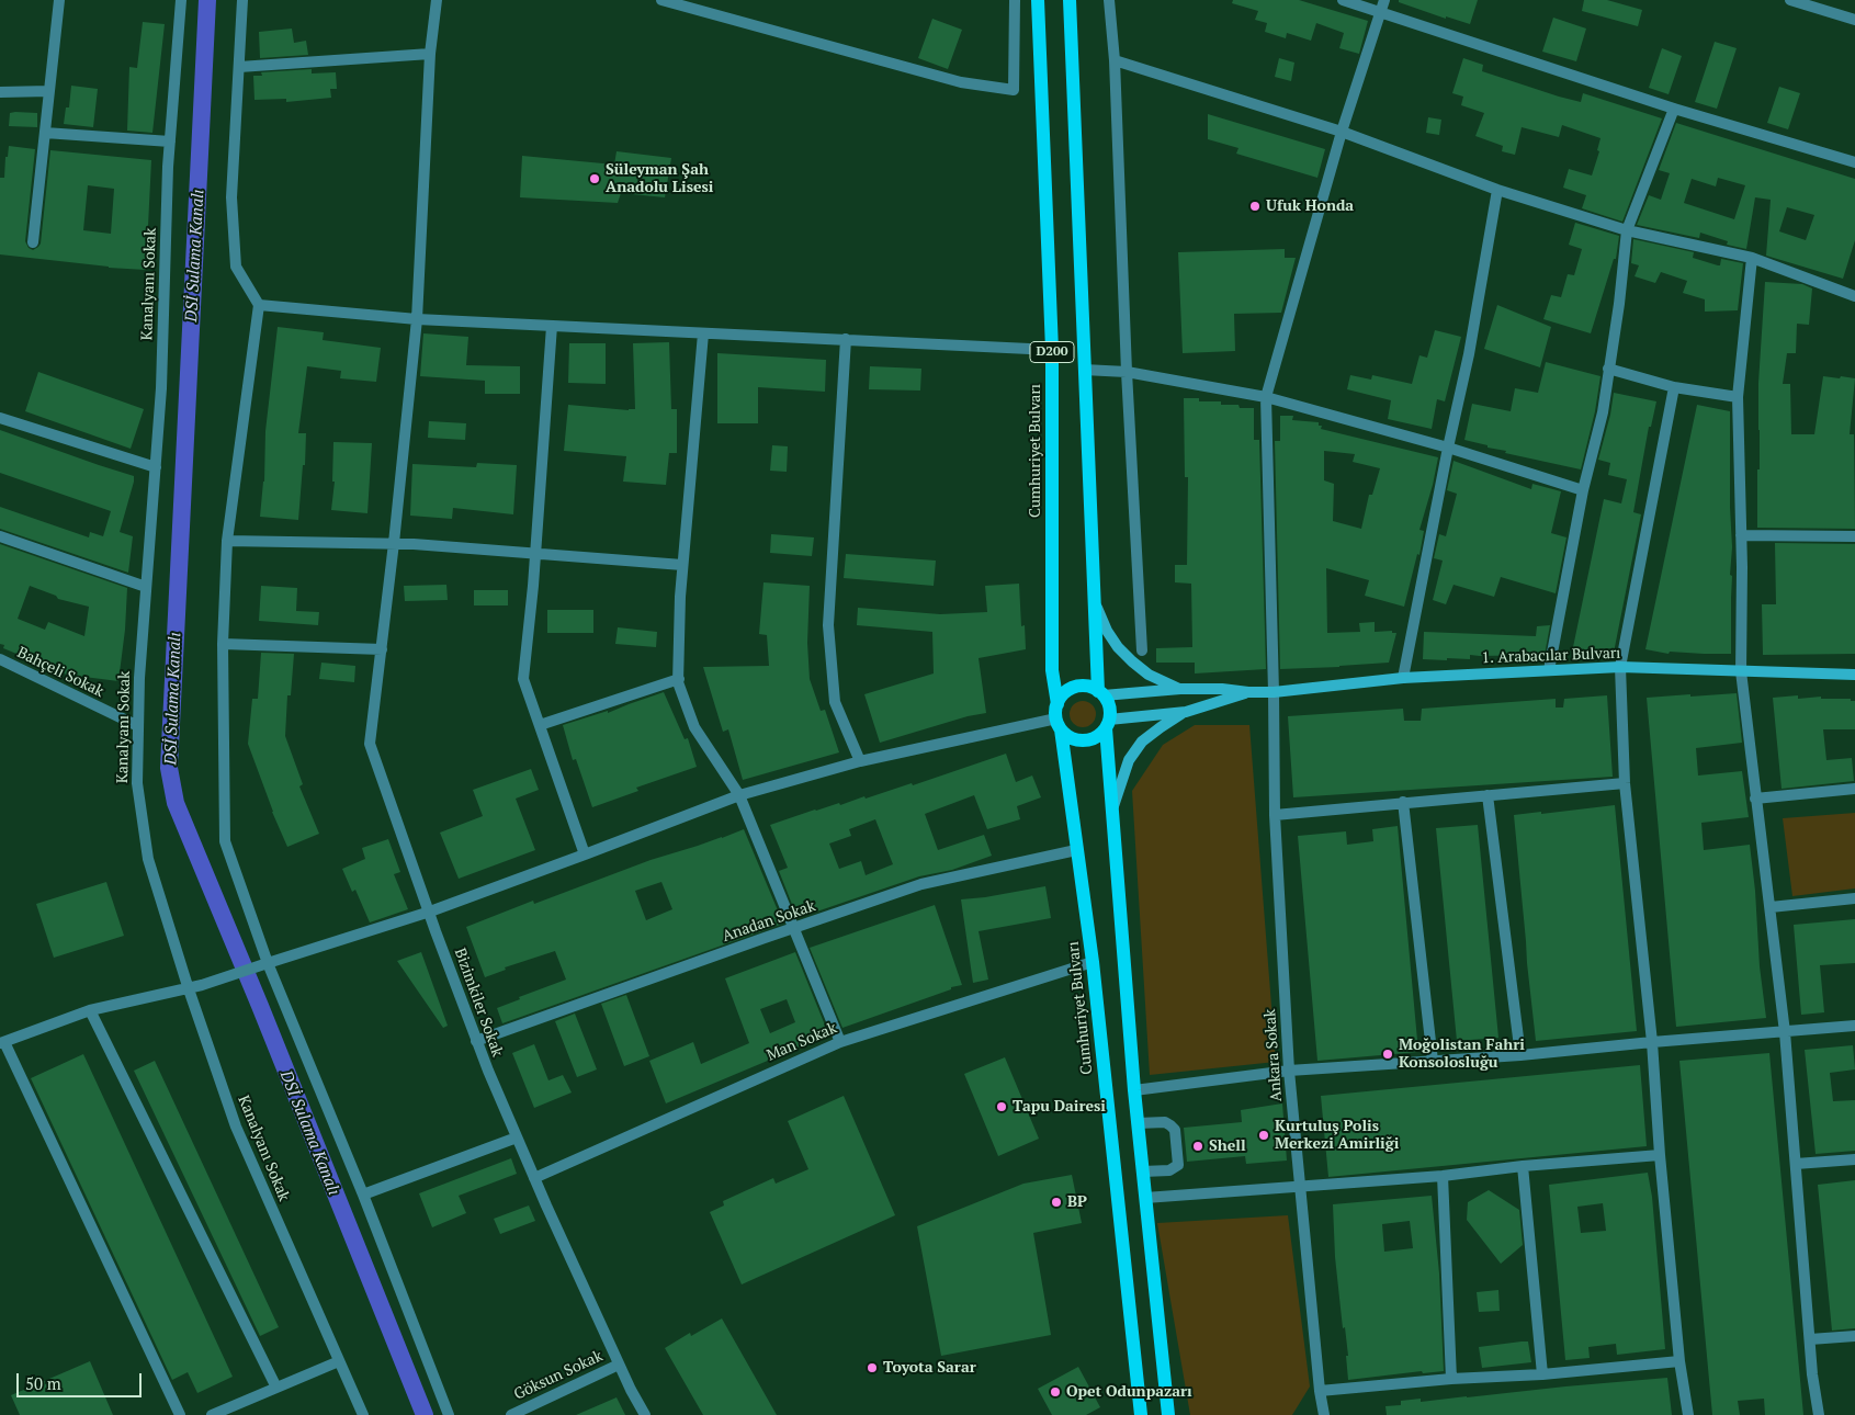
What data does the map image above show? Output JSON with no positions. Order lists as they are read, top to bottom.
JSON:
{
  "streets": {
    "main road": ["D200", "Cumhuriyet Bulvarı", "1. Arabacılar Bulvarı"],
    "street": [
      "Kanalyanı Sokak",
      "Bahçeli Sokak",
      "Anadan Sokak",
      "Bizimkiler Sokak",
      "Man Sokak",
      "Ankara Sokak",
      "Göksun Sokak"
    ]
  },
  "crossings": [
    ["Kanalyanı Sokak", "Bahçeli Sokak"],
    ["Cumhuriyet Bulvarı", "1. Arabacılar Bulvarı"],
    ["Cumhuriyet Bulvarı", "Anadan Sokak"],
    ["Cumhuriyet Bulvarı", "Man Sokak"],
    ["1. Arabacılar Bulvarı", "Ankara Sokak"],
    ["Anadan Sokak", "Bizimkiler Sokak"],
    ["Bizimkiler Sokak", "Man Sokak"],
    ["Bizimkiler Sokak", "Göksun Sokak"]
  ],
  "water": ["DSİ Sulama Kanalı"],
  "places": [
    "Süleyman Şah Anadolu Lisesi",
    "Ufuk Honda",
    "Moğolistan Fahri Konsolosluğu",
    "Tapu Dairesi",
    "Kurtuluş Polis Merkezi Amirliği",
    "Shell",
    "BP",
    "Toyota Sarar",
    "Opet Odunpazarı"
  ],
  "scale_bar": "50 m"
}
